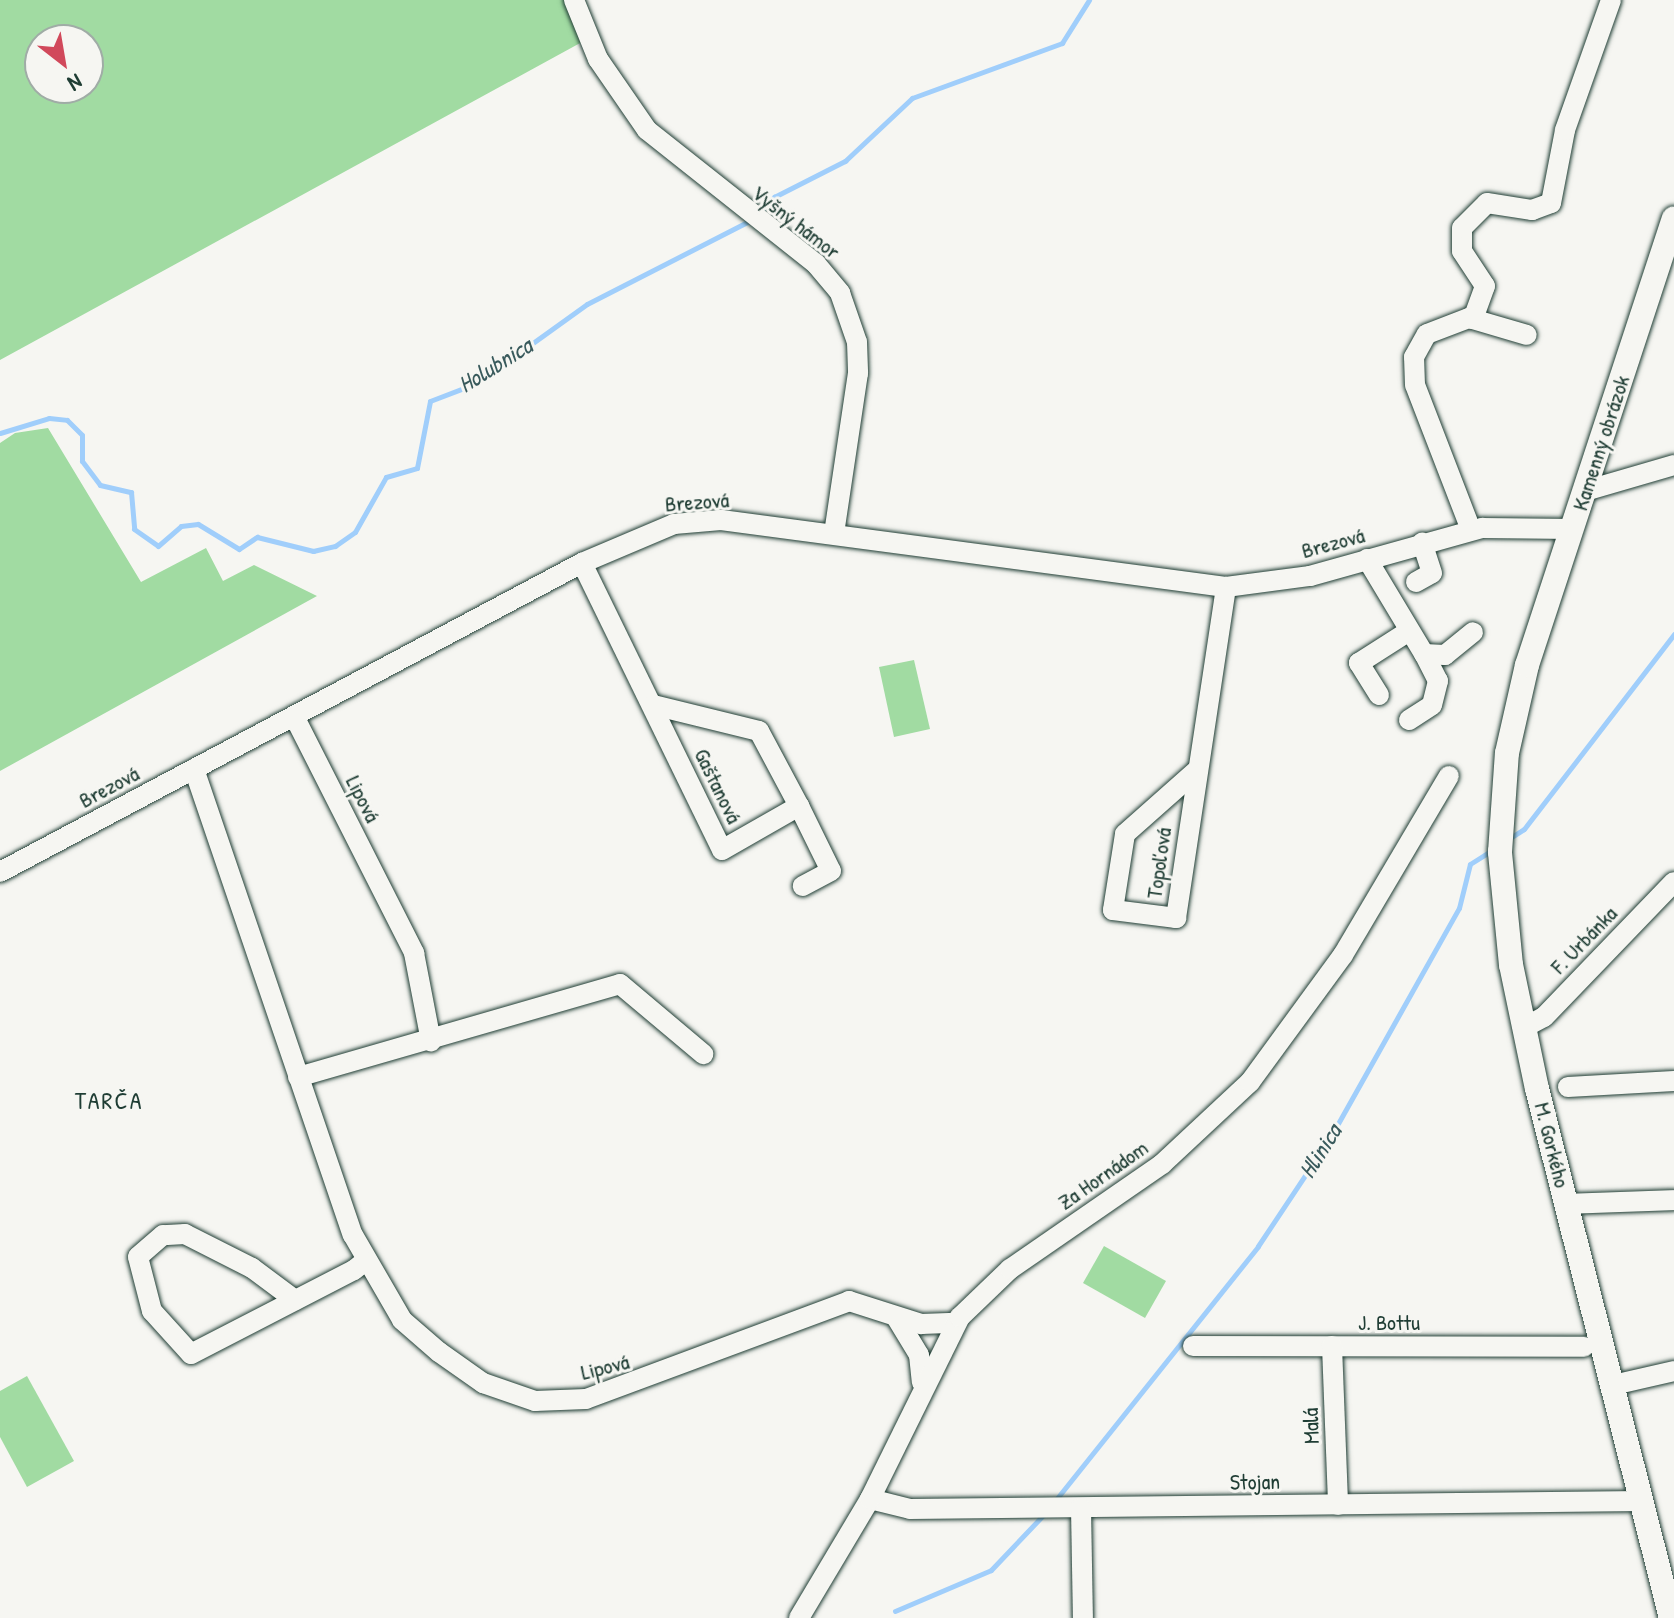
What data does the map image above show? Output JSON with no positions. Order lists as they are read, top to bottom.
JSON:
{
  "streets": {
    "main road": ["Kamenný obrázok", "M. Gorkého"],
    "street": [
      "Vyšný hámor",
      "Brezová",
      "Gaštanová",
      "Lipová",
      "Topoľová",
      "F. Urbánka",
      "Za Hornádom",
      "J. Bottu",
      "Malá",
      "Stojan"
    ]
  },
  "crossings": [
    ["Vyšný hámor", "Brezová"],
    ["Kamenný obrázok", "Brezová"],
    ["Kamenný obrázok", "M. Gorkého"],
    ["Brezová", "Gaštanová"],
    ["Brezová", "Lipová"],
    ["Brezová", "Topoľová"],
    ["Lipová", "Za Hornádom"],
    ["F. Urbánka", "M. Gorkého"],
    ["M. Gorkého", "Stojan"],
    ["Za Hornádom", "Stojan"],
    ["J. Bottu", "Malá"],
    ["Malá", "Stojan"]
  ],
  "districts": ["TARČA"],
  "water": ["Holubnica", "Hlinica"],
  "north": "bottom right"
}
